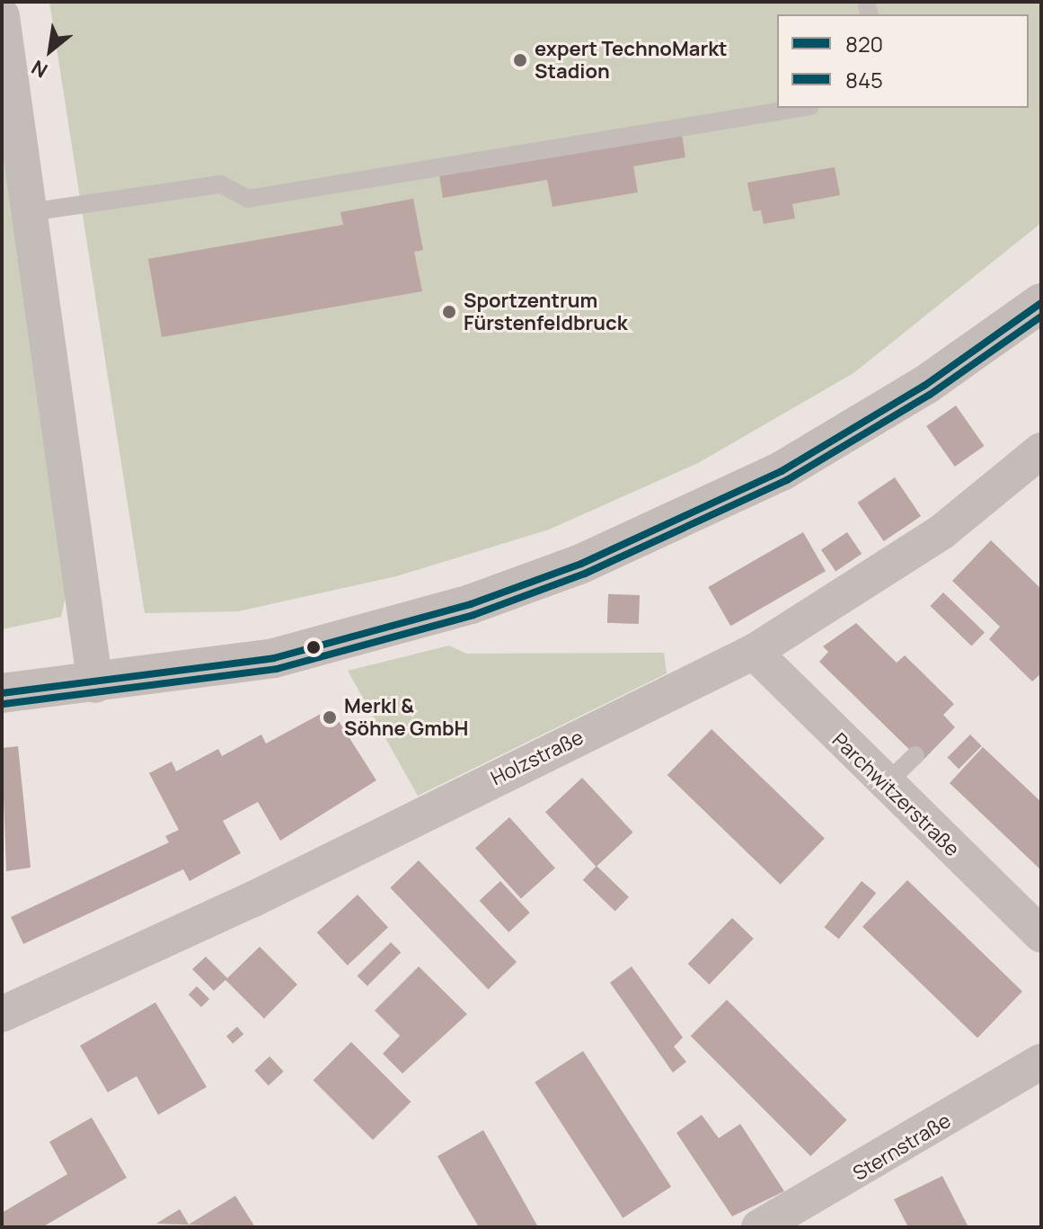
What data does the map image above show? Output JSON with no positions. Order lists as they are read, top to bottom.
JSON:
{
  "streets": {
    "street": ["Holzstraße", "Parchwitzerstraße", "Sternstraße"]
  },
  "crossings": [
    ["Holzstraße", "Parchwitzerstraße"]
  ],
  "places": ["expert TechnoMarkt Stadion", "Sportzentrum Fürstenfeldbruck", "Merkl & Söhne GmbH"],
  "lines": ["transit line 820", "transit line 845"],
  "legend": ["820", "845"],
  "north": "bottom left"
}
